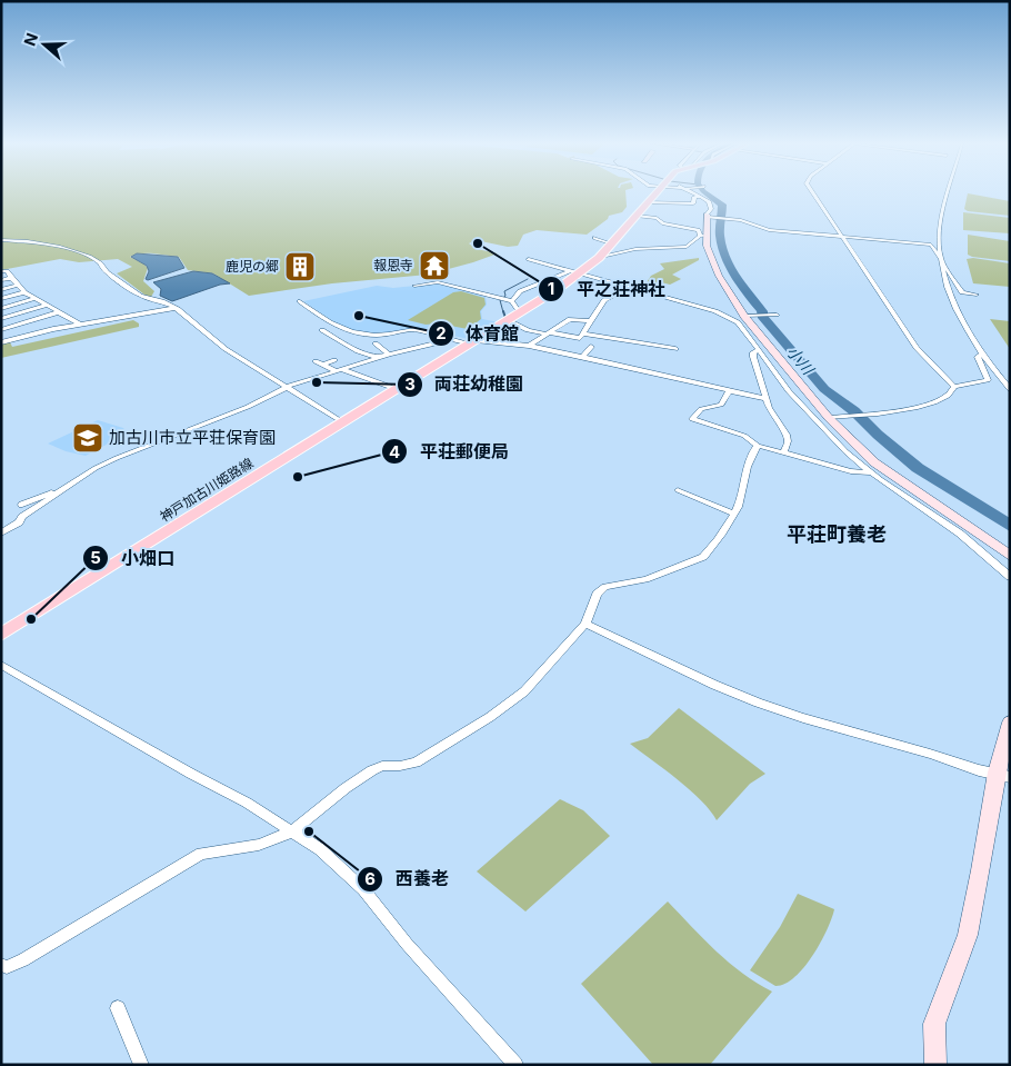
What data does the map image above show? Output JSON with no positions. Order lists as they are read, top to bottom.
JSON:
{
  "streets": {
    "main road": ["神戸加古川姫路線"]
  },
  "districts": ["平荘町養老"],
  "water": ["小川"],
  "places": {
    "other": [
      "平之荘神社",
      "体育館",
      "両荘幼稚園",
      "平荘郵便局",
      "小畑口",
      "西養老"
    ],
    "temple": ["報恩寺"],
    "building": ["鹿児の郷"],
    "school or university": ["加古川市立平荘保育園"]
  },
  "north": "left"
}
